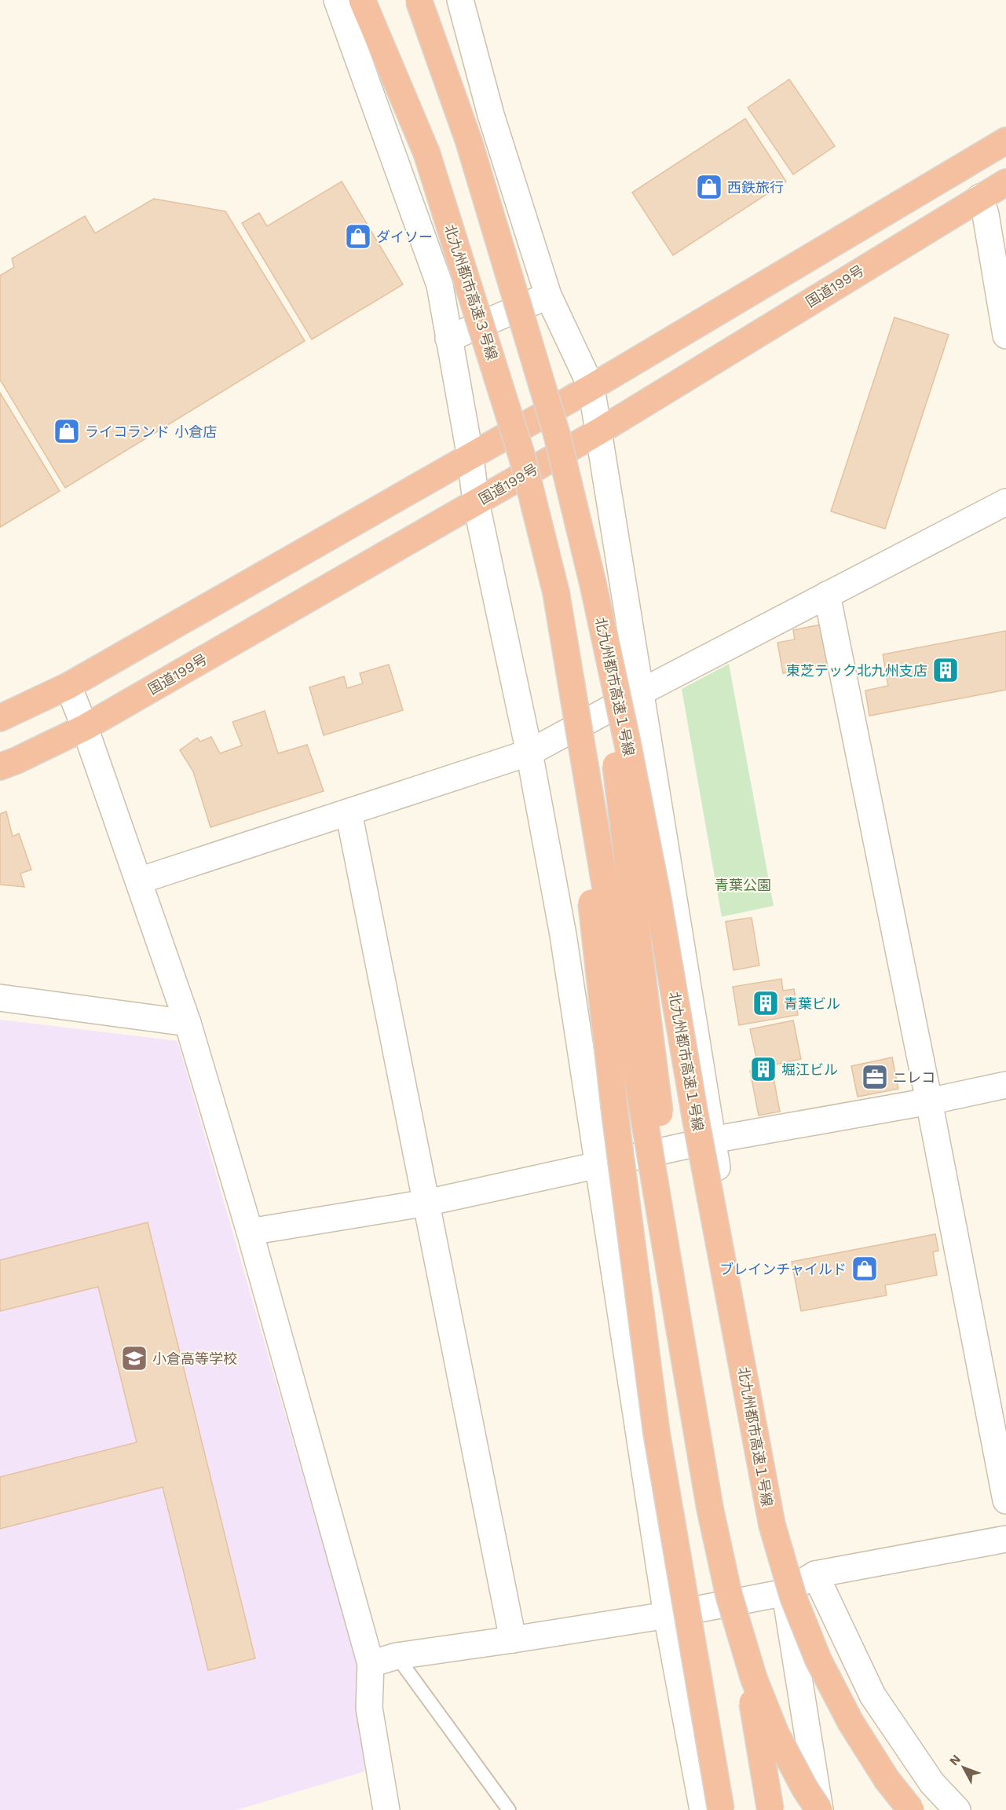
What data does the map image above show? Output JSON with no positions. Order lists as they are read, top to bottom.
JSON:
{
  "streets": {
    "highway": ["国道199号", "北九州都市高速３号線", "北九州都市高速１号線"]
  },
  "parks": ["青葉公園"],
  "places": {
    "shop": [
      "西鉄旅行",
      "ダイソー",
      "ライコランド 小倉店",
      "ブレインチャイルド"
    ],
    "building": ["東芝テック北九州支店", "青葉ビル", "堀江ビル"],
    "office": ["ニレコ"],
    "school or university": ["小倉高等学校"]
  },
  "north": "top left"
}
